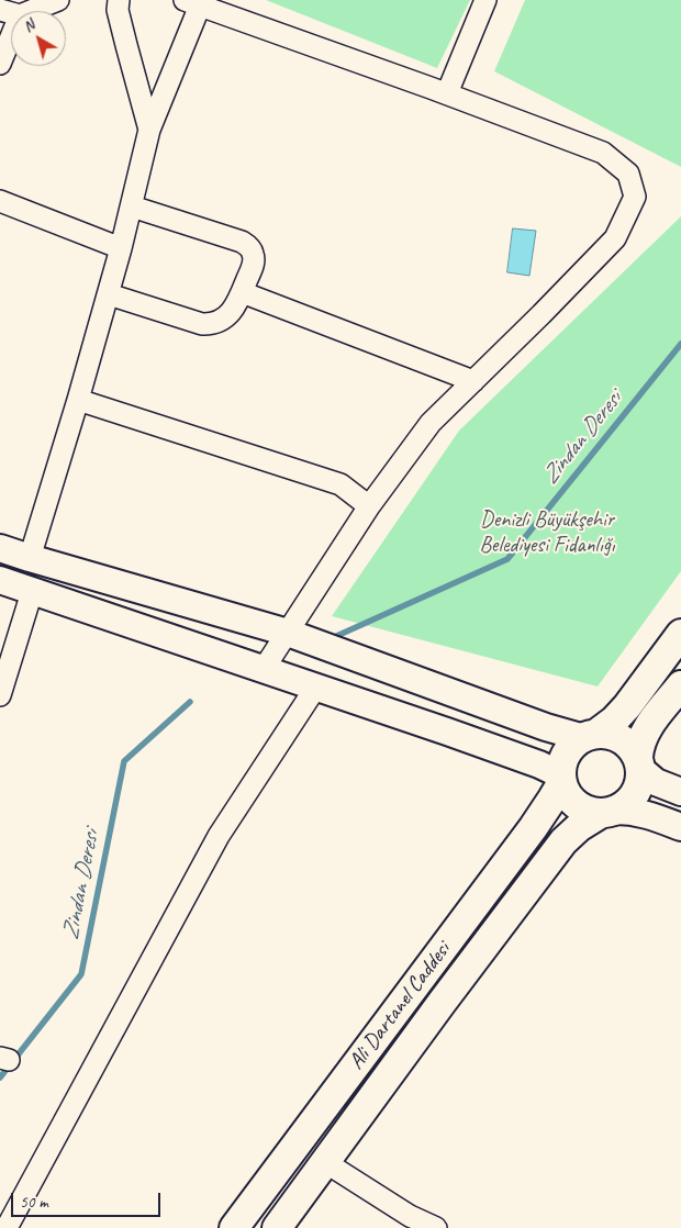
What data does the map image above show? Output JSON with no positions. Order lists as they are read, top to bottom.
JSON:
{
  "streets": {
    "main road": ["Ali Dartanel Caddesi"]
  },
  "water": ["Zindan Deresi"],
  "parks": ["Denizli Büyükşehir Belediyesi Fidanlığı"],
  "scale_bar": "50 m",
  "north": "top left"
}
